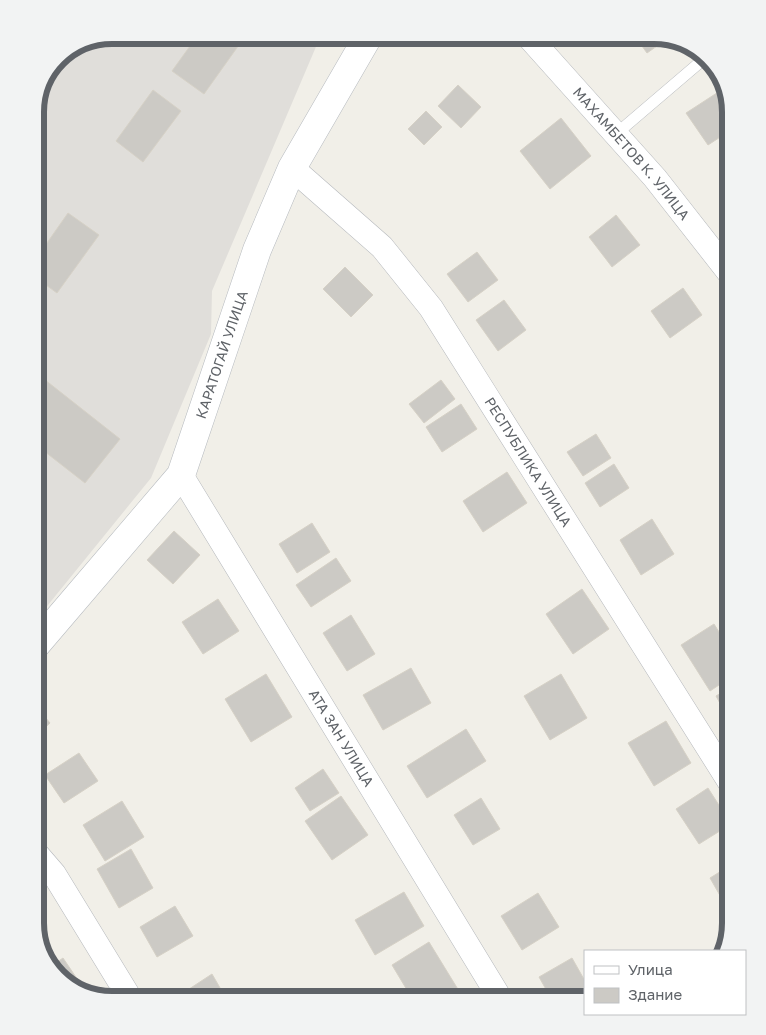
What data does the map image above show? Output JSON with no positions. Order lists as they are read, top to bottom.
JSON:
{
  "streets": {
    "street": [
      "МАХАМБЕТОВ К. УЛИЦА",
      "КАРАТОГАЙ УЛИЦА",
      "РЕСПУБЛИКА УЛИЦА",
      "АТА ЗАН УЛИЦА"
    ]
  },
  "crossings": [
    ["КАРАТОГАЙ УЛИЦА", "РЕСПУБЛИКА УЛИЦА"],
    ["КАРАТОГАЙ УЛИЦА", "АТА ЗАН УЛИЦА"]
  ],
  "legend": ["Улица", "Здание"]
}
